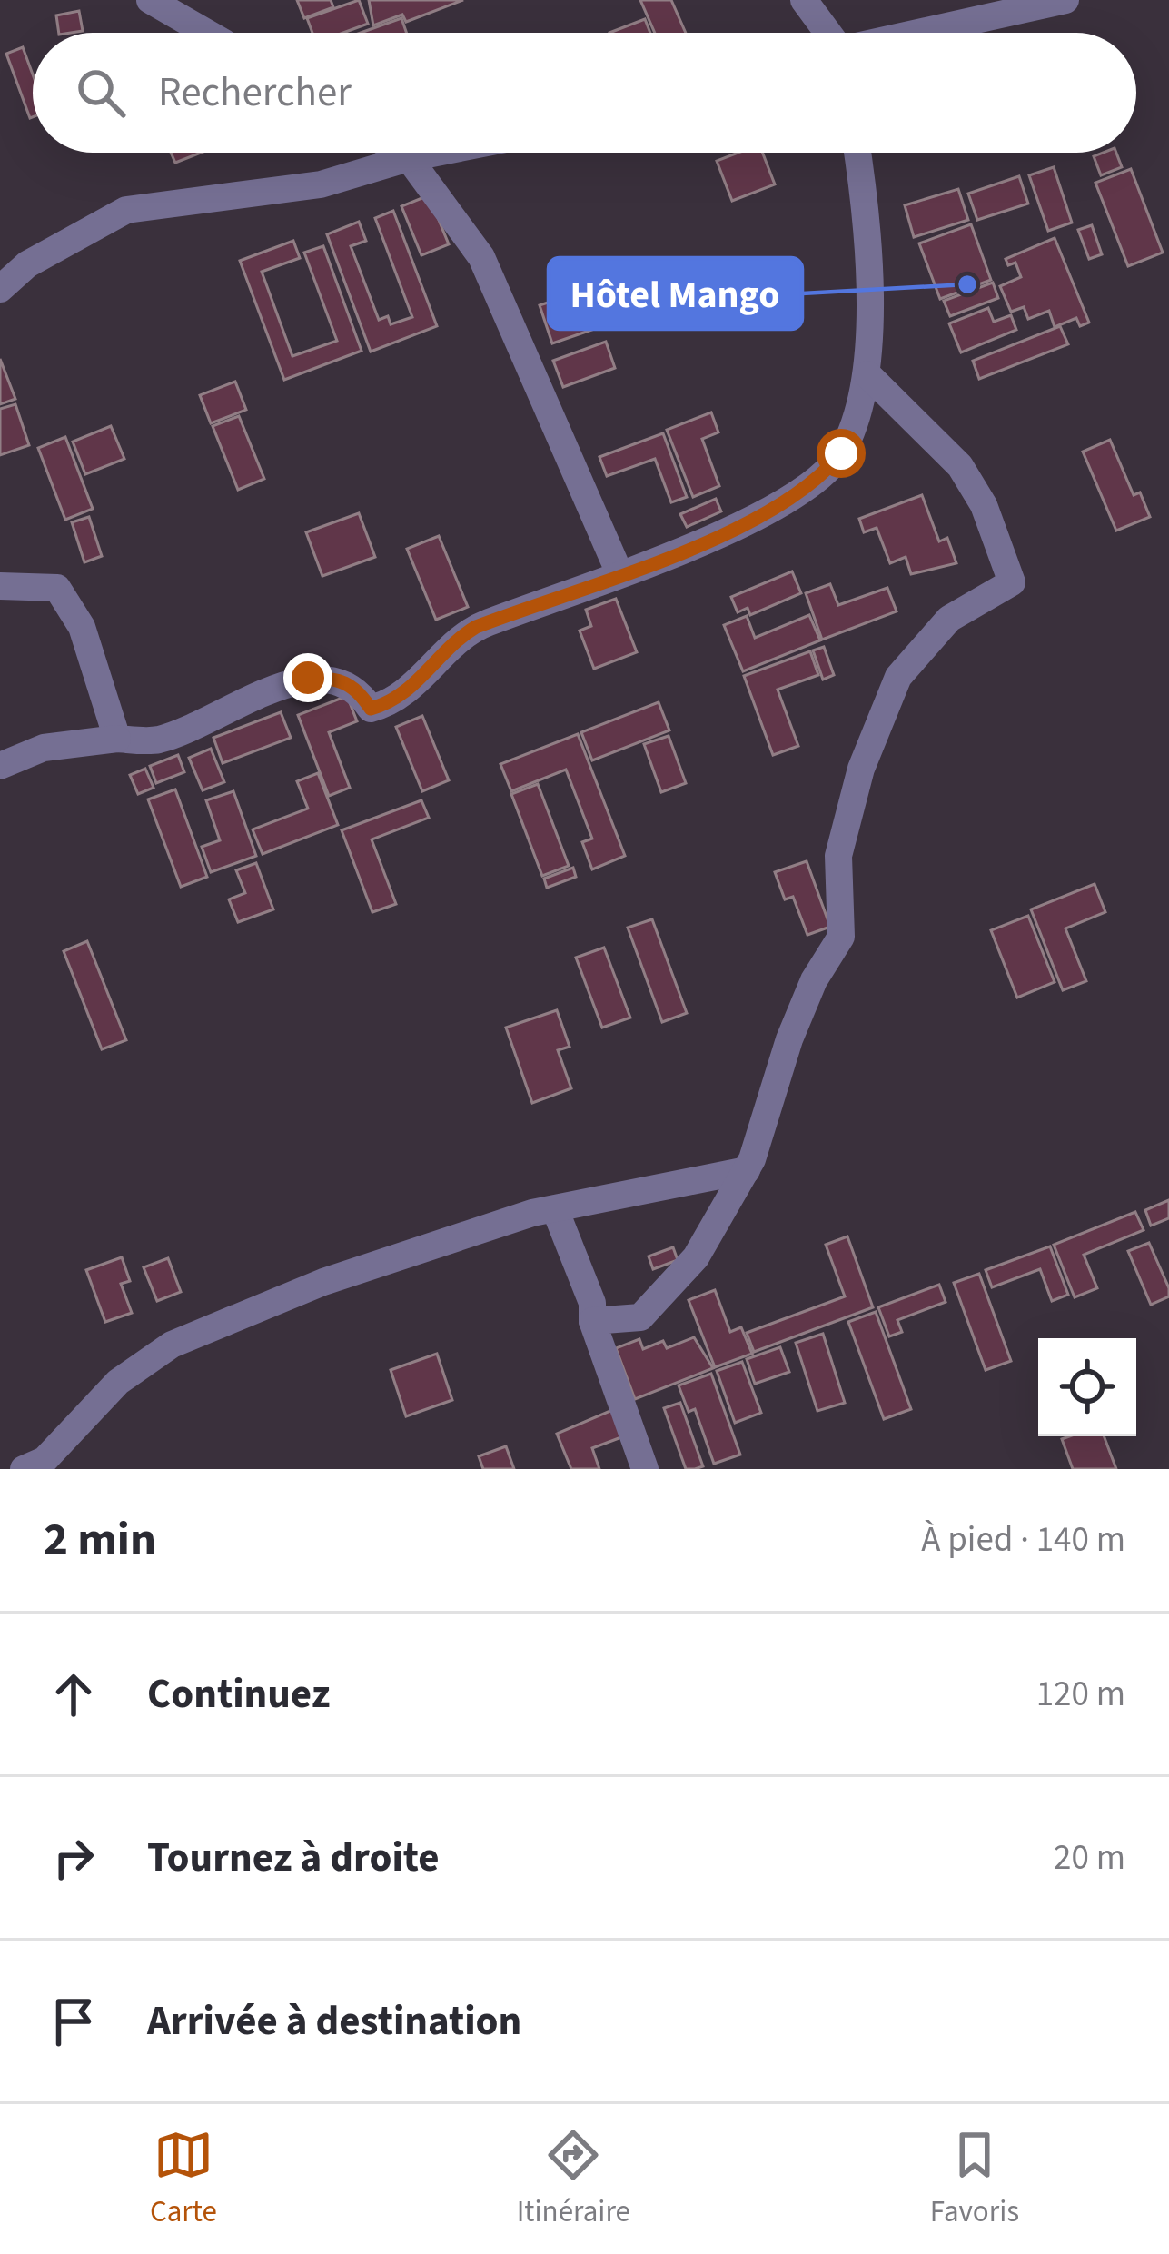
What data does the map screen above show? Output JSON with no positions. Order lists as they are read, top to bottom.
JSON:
{
  "places": ["Hôtel Mango"],
  "page": {
    "search": "Rechercher",
    "heading": ["2 min", "À pied · 140 m"],
    "list": [
      ["Continuez", "120 m"],
      ["Tournez à droite", "20 m"],
      "Arrivée à destination"
    ],
    "nav": ["Carte", "Itinéraire", "Favoris"]
  }
}
